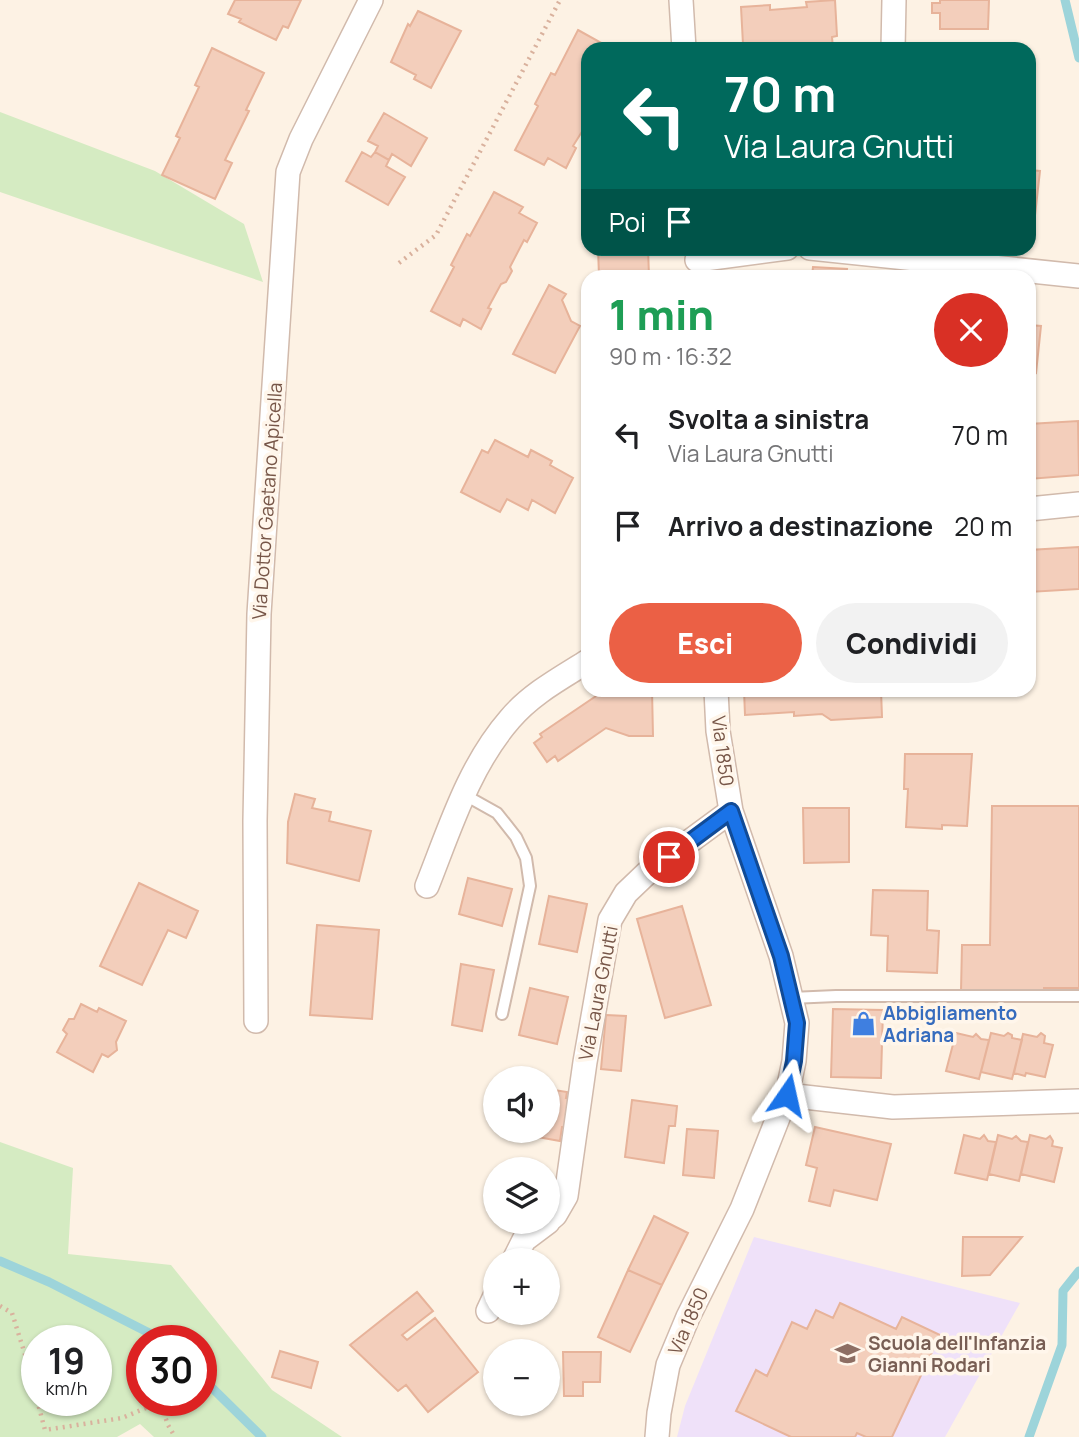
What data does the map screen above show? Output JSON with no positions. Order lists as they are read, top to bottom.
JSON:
{
  "streets": {
    "street": ["Via Dottor Gaetano Apicella", "Via 1850", "Via Laura Gnutti"]
  },
  "crossings": [
    ["Via 1850", "Via Laura Gnutti"]
  ],
  "places": {
    "shop": ["Abbigliamento Adriana"],
    "school or university": ["Scuola dell'Infanzia Gianni Rodari"]
  },
  "page": {
    "turn": ["70 m", "Via Laura Gnutti"],
    "then": "Poi",
    "heading": ["1 min", "90 m · 16:32"],
    "list": [
      {
        "name": "Svolta a sinistra",
        "note": "Via Laura Gnutti",
        "value": "70 m"
      },
      {
        "name": "Arrivo a destinazione",
        "value": "20 m"
      }
    ],
    "buttons": ["Esci", "Condividi"],
    "map_buttons": ["+", "−"],
    "speed": "19 km/h",
    "limit": "30"
  }
}
